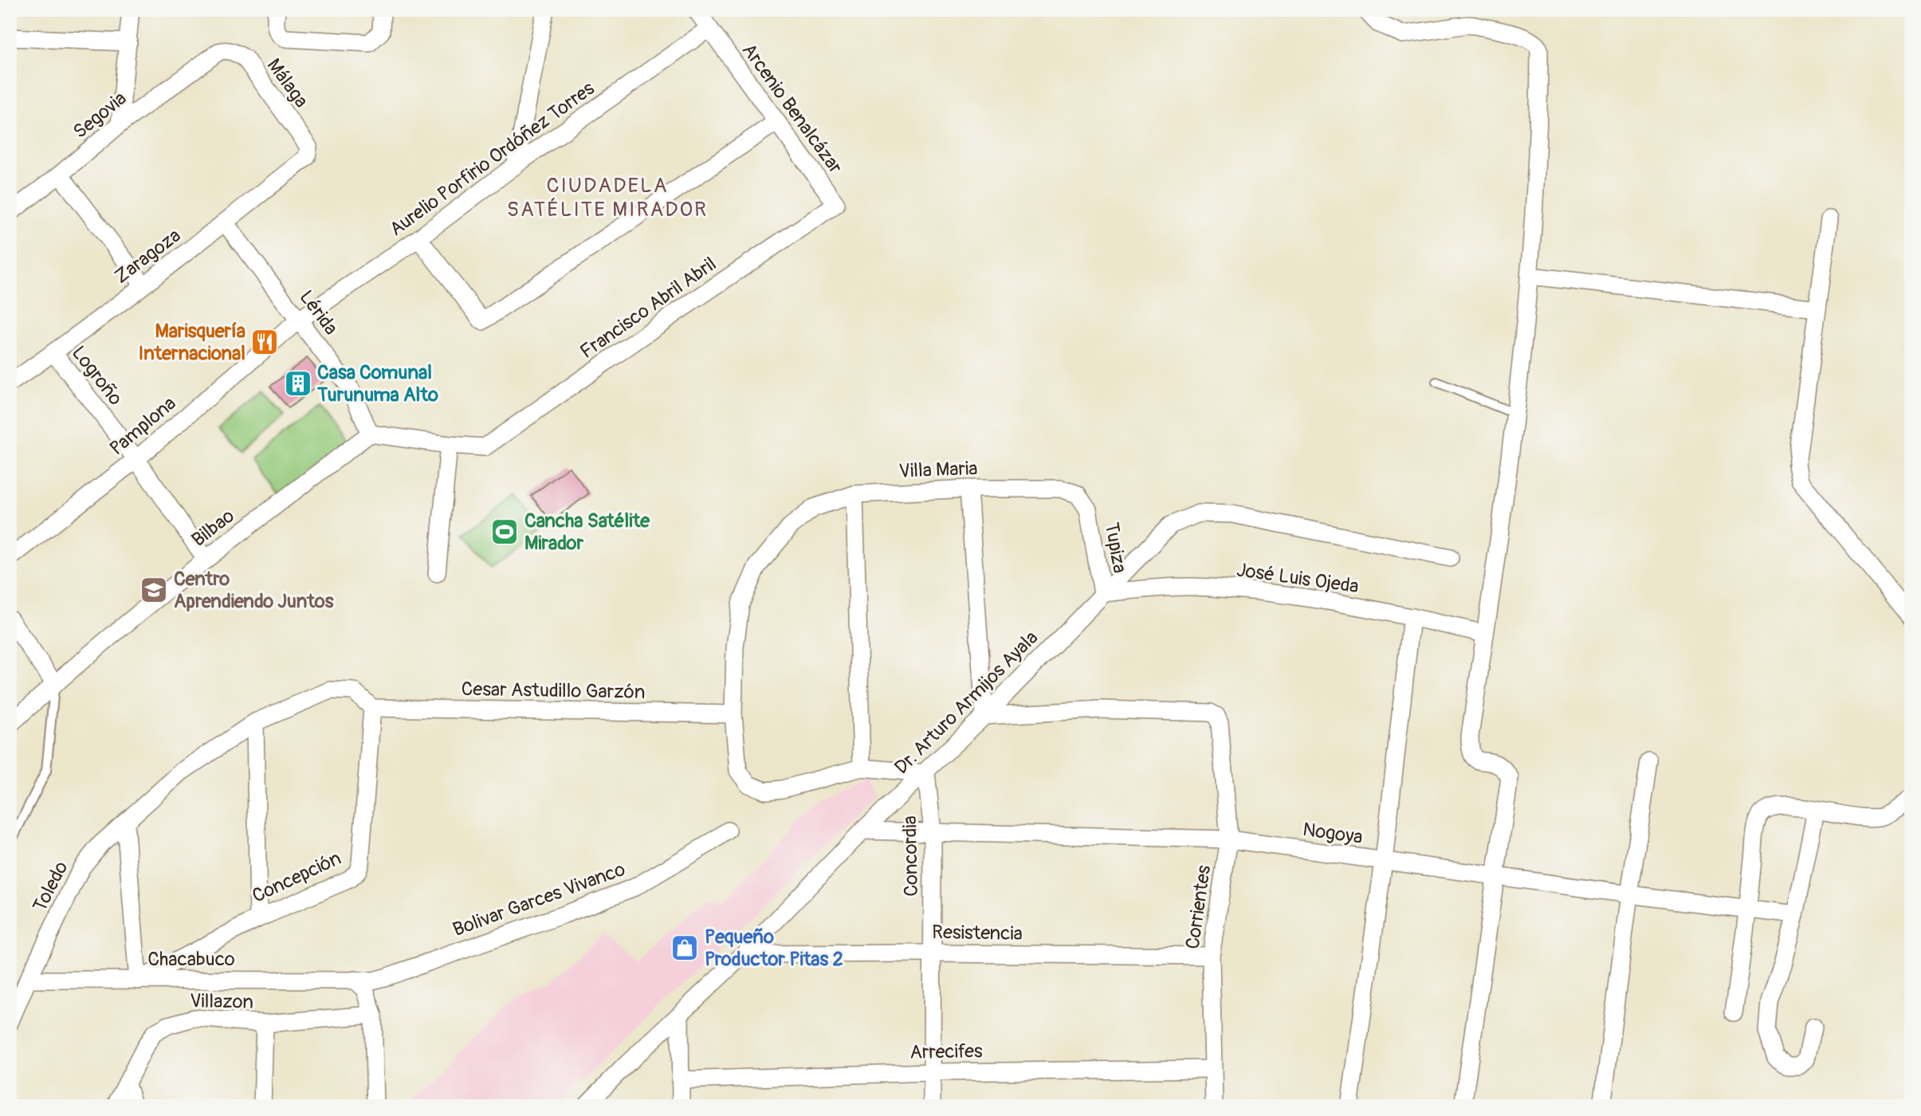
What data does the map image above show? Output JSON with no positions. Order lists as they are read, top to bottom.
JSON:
{
  "streets": {
    "street": [
      "Málaga",
      "Arcenio Benalcázar",
      "Segovia",
      "Aurelio Porfirio Ordóñez Torres",
      "Zaragoza",
      "Francisco Abril Abril",
      "Lérida",
      "Logroño",
      "Pamplona",
      "Villa Maria",
      "Bilbao",
      "Tupiza",
      "José Luis Ojeda",
      "Cesar Astudillo Garzón",
      "Dr. Arturo Armijos Ayala",
      "Nogoya",
      "Concordia",
      "Concepción",
      "Toledo",
      "Bolivar Garces Vivanco",
      "Corrientes",
      "Resistencia",
      "Chacabuco",
      "Villazon",
      "Arrecifes"
    ]
  },
  "crossings": [
    ["Málaga", "Segovia"],
    ["Málaga", "Zaragoza"],
    ["Arcenio Benalcázar", "Aurelio Porfirio Ordóñez Torres"],
    ["Arcenio Benalcázar", "Francisco Abril Abril"],
    ["Aurelio Porfirio Ordóñez Torres", "Lérida"],
    ["Aurelio Porfirio Ordóñez Torres", "Pamplona"],
    ["Zaragoza", "Lérida"],
    ["Zaragoza", "Logroño"],
    ["Lérida", "Pamplona"],
    ["Lérida", "Bilbao"],
    ["Logroño", "Pamplona"],
    ["Logroño", "Bilbao"],
    ["Villa Maria", "Tupiza"],
    ["Villa Maria", "Cesar Astudillo Garzón"],
    ["Tupiza", "José Luis Ojeda"],
    ["Tupiza", "Dr. Arturo Armijos Ayala"],
    ["José Luis Ojeda", "Dr. Arturo Armijos Ayala"],
    ["Cesar Astudillo Garzón", "Concepción"],
    ["Cesar Astudillo Garzón", "Toledo"],
    ["Dr. Arturo Armijos Ayala", "Nogoya"],
    ["Dr. Arturo Armijos Ayala", "Concordia"],
    ["Dr. Arturo Armijos Ayala", "Corrientes"],
    ["Dr. Arturo Armijos Ayala", "Resistencia"],
    ["Nogoya", "Concordia"],
    ["Nogoya", "Corrientes"],
    ["Concordia", "Resistencia"],
    ["Concordia", "Arrecifes"],
    ["Concepción", "Toledo"],
    ["Concepción", "Chacabuco"],
    ["Toledo", "Chacabuco"],
    ["Bolivar Garces Vivanco", "Chacabuco"],
    ["Corrientes", "Resistencia"],
    ["Corrientes", "Arrecifes"]
  ],
  "districts": ["CIUDADELA SATÉLITE MIRADOR"],
  "places": {
    "restaurant": ["Marisquería Internacional"],
    "building": ["Casa Comunal Turunuma Alto"],
    "sports": ["Cancha Satélite Mirador"],
    "school or university": ["Centro Aprendiendo Juntos"],
    "shop": ["Pequeño Productor Pitas 2"]
  }
}
